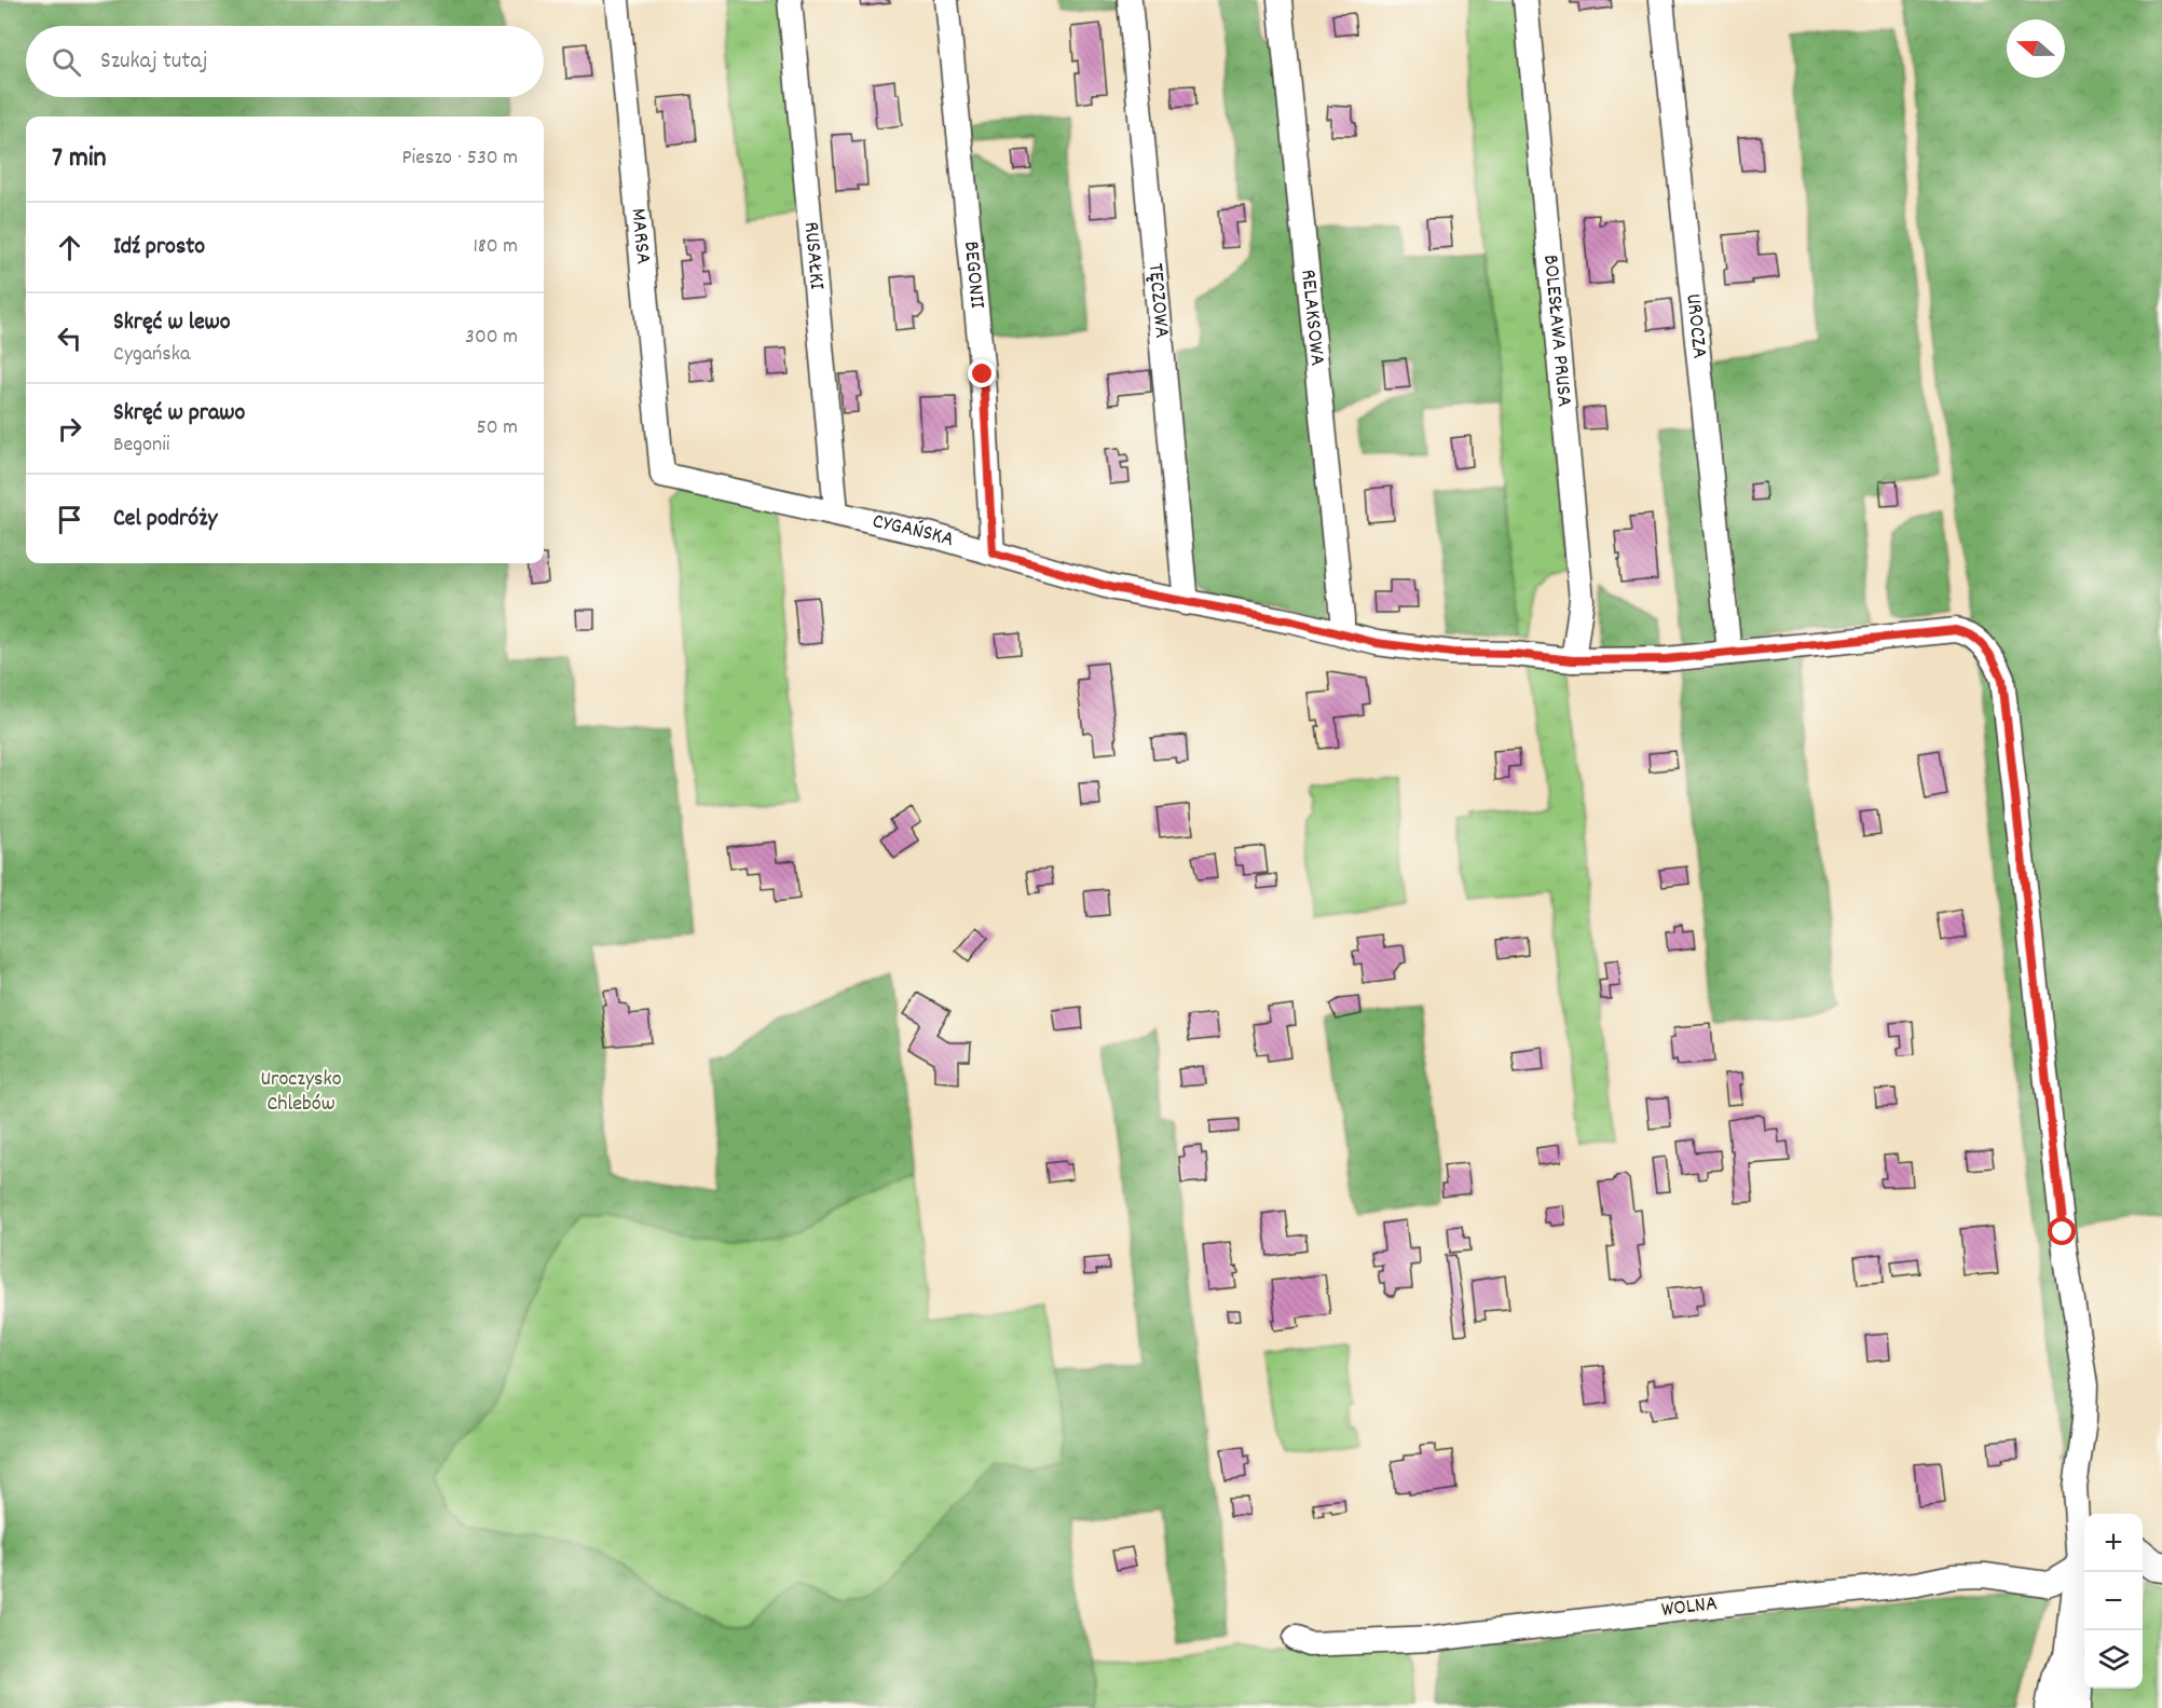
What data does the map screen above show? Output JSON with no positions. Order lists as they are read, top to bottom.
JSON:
{
  "streets": {
    "street": [
      "MARSA",
      "RUSAŁKI",
      "BEGONII",
      "TĘCZOWA",
      "RELAKSOWA",
      "UROCZA",
      "BOLESŁAWA PRUSA",
      "CYGAŃSKA",
      "WOLNA"
    ]
  },
  "crossings": [
    ["MARSA", "CYGAŃSKA"],
    ["RUSAŁKI", "CYGAŃSKA"],
    ["BEGONII", "CYGAŃSKA"],
    ["TĘCZOWA", "CYGAŃSKA"],
    ["RELAKSOWA", "CYGAŃSKA"],
    ["UROCZA", "CYGAŃSKA"],
    ["BOLESŁAWA PRUSA", "CYGAŃSKA"]
  ],
  "parks": ["Uroczysko Chlebów"],
  "north": "left",
  "page": {
    "search": "Szukaj tutaj",
    "heading": ["7 min", "Pieszo · 530 m"],
    "list": [
      ["Idź prosto", "180 m"],
      ["Skręć w lewo", "Cygańska", "300 m"],
      ["Skręć w prawo", "Begonii", "50 m"],
      "Cel podróży"
    ],
    "map_buttons": ["+", "−"]
  }
}
